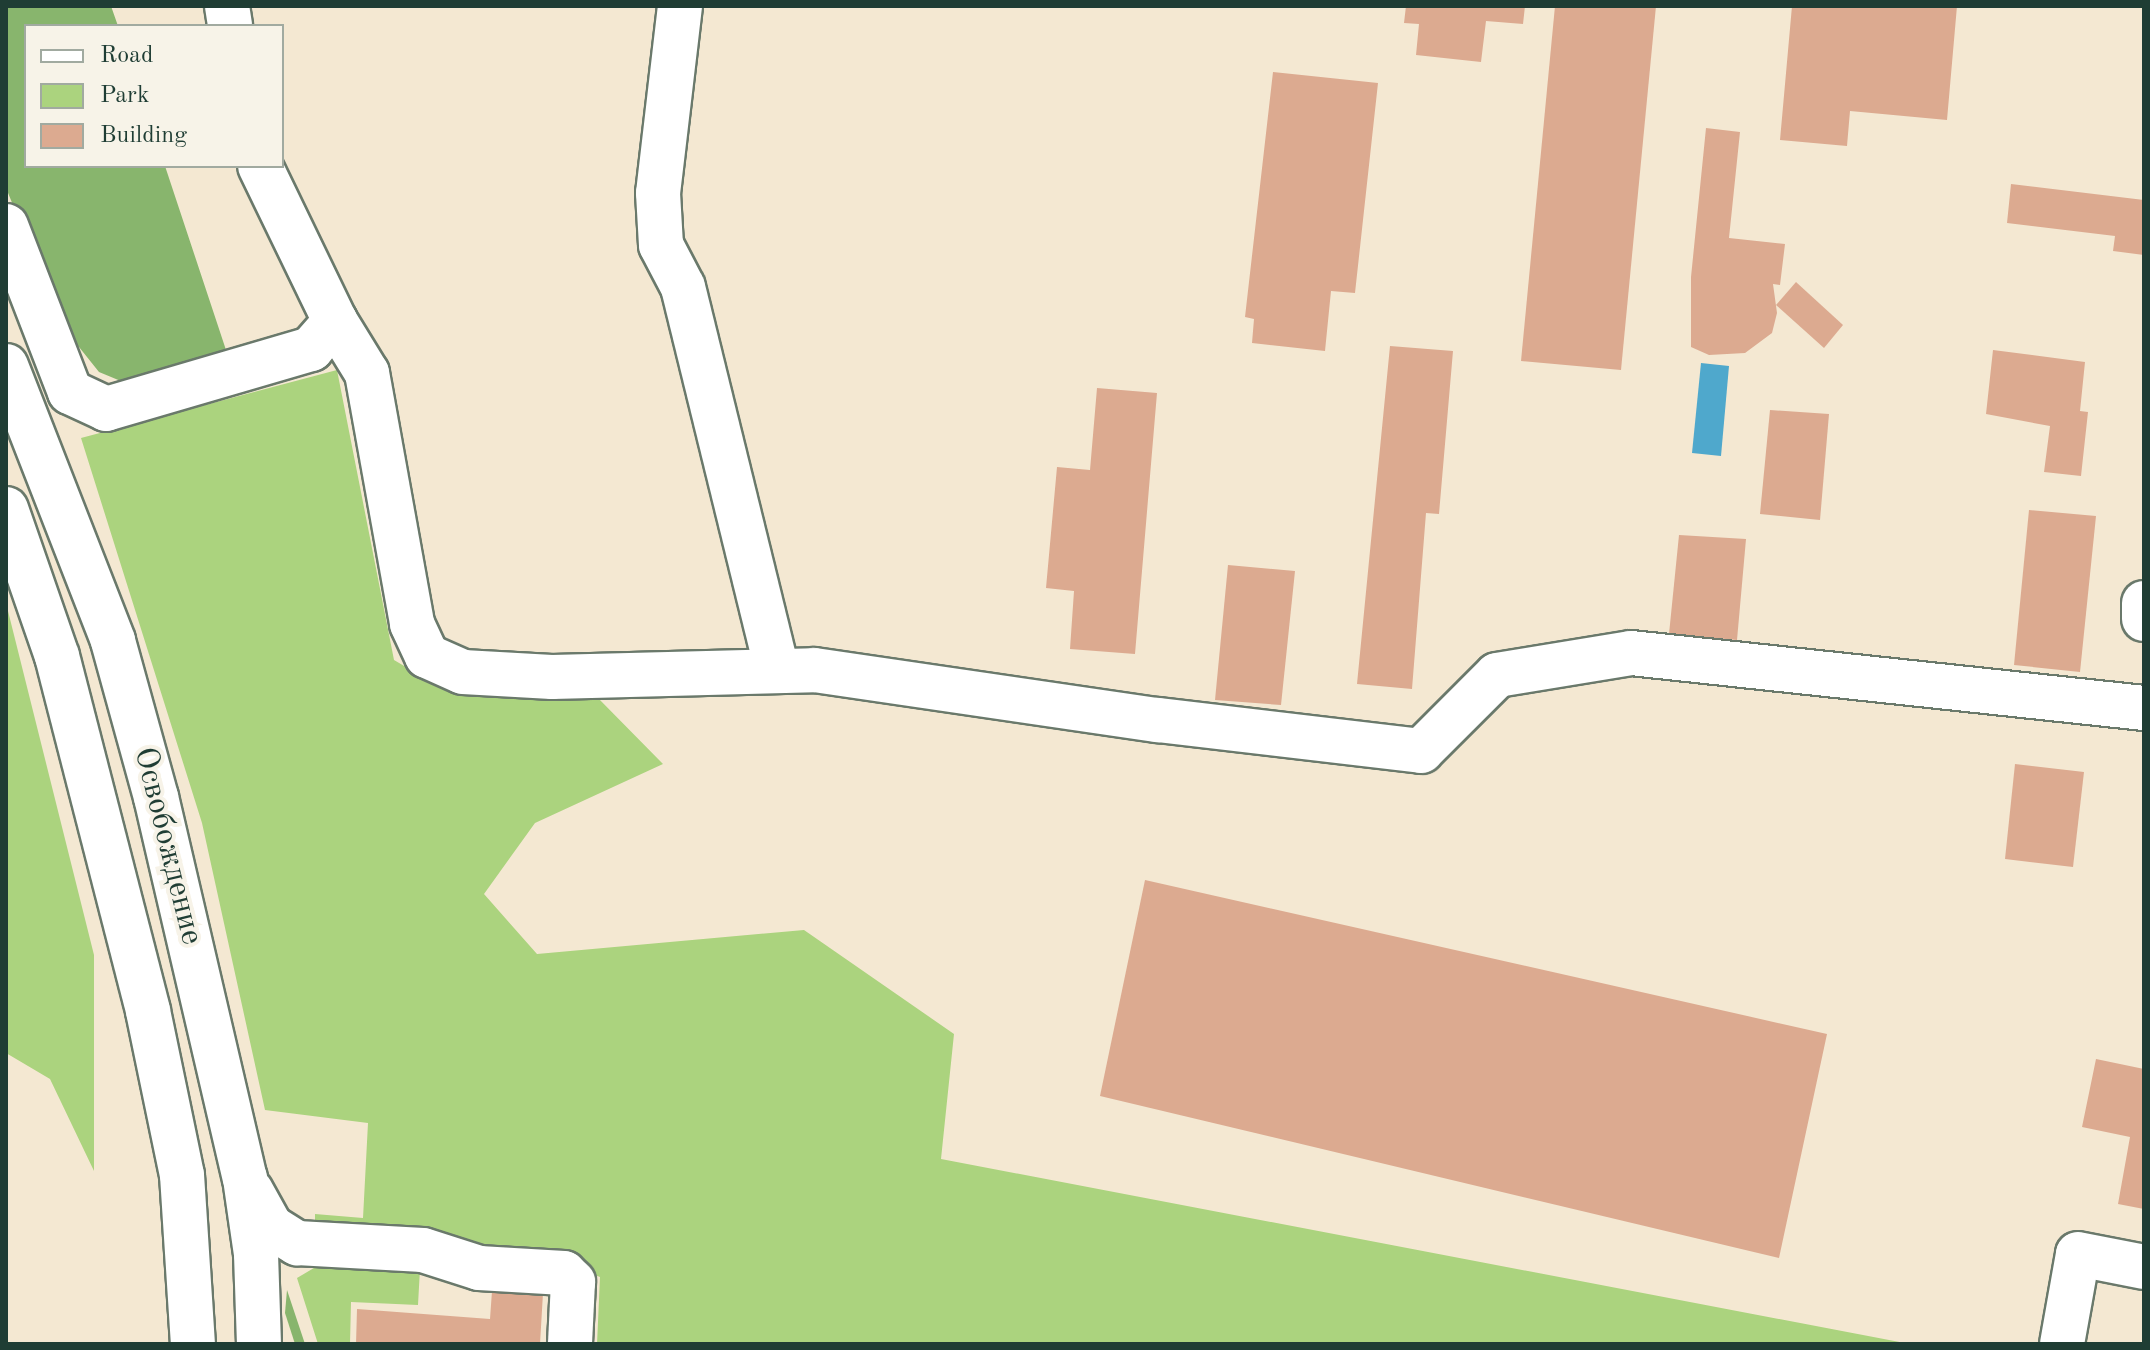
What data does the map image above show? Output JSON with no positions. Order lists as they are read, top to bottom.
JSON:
{
  "streets": {
    "street": ["Освобождение"]
  },
  "legend": ["Road", "Park", "Building"]
}
